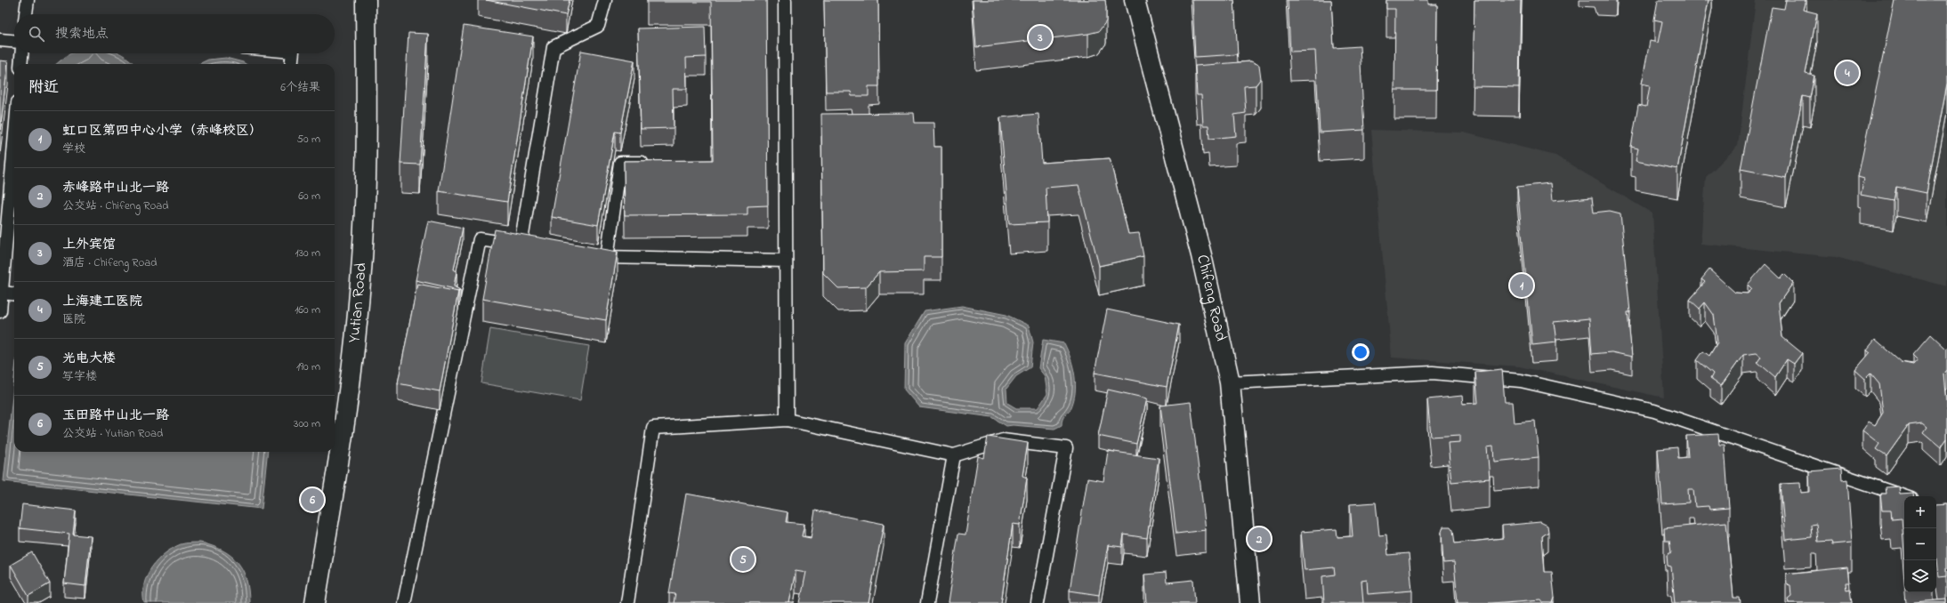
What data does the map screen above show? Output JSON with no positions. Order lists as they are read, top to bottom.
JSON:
{
  "streets": {
    "street": ["Chifeng Road", "Yutian Road"]
  },
  "page": {
    "search": "搜索地点",
    "pins": [
      "3",
      "4",
      "1",
      "6",
      "2",
      "5"
    ],
    "heading": ["附近", "6个结果"],
    "list": [
      {
        "mark": "1",
        "name": "虹口区第四中心小学（赤峰校区）",
        "note": "学校",
        "value": "50 m"
      },
      {
        "mark": "2",
        "name": "赤峰路中山北一路",
        "note": "公交站 · Chifeng Road",
        "value": "60 m"
      },
      {
        "mark": "3",
        "name": "上外宾馆",
        "note": "酒店 · Chifeng Road",
        "value": "130 m"
      },
      {
        "mark": "4",
        "name": "上海建工医院",
        "note": "医院",
        "value": "160 m"
      },
      {
        "mark": "5",
        "name": "光电大楼",
        "note": "写字楼",
        "value": "190 m"
      },
      {
        "mark": "6",
        "name": "玉田路中山北一路",
        "note": "公交站 · Yutian Road",
        "value": "300 m"
      }
    ],
    "map_buttons": ["+", "−"]
  }
}
